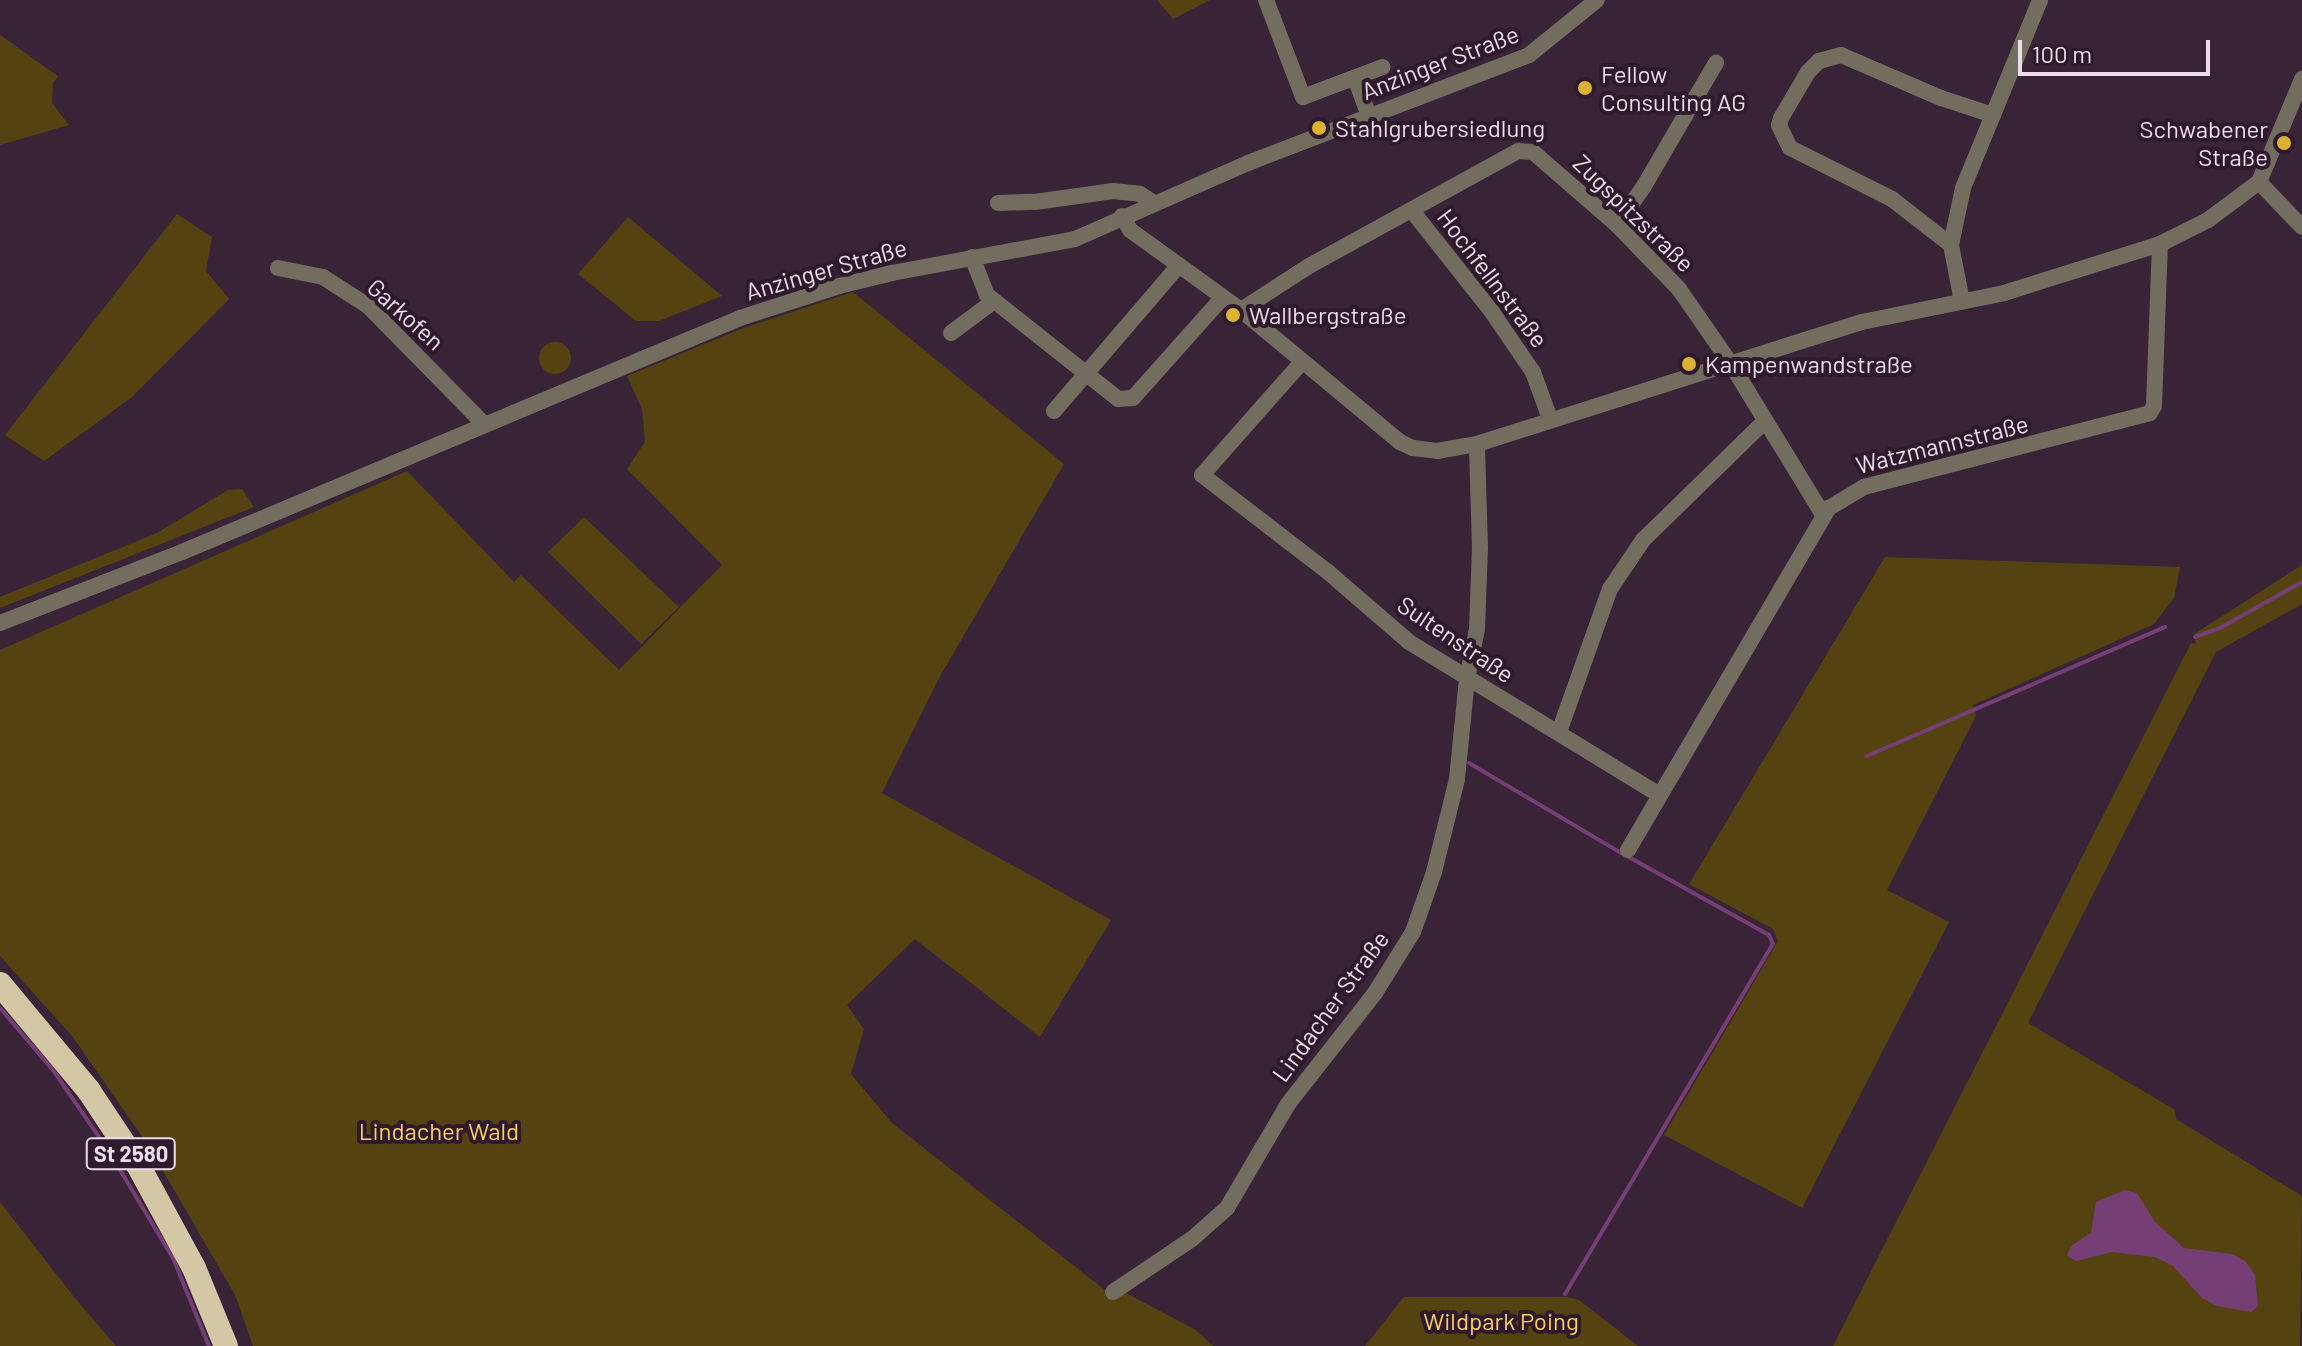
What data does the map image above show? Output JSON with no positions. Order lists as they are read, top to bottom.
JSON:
{
  "streets": {
    "highway": ["St 2580"],
    "street": [
      "Anzinger Straße",
      "Zugspitzstraße",
      "Hochfellnstraße",
      "Garkofen",
      "Watzmannstraße",
      "Sultenstraße",
      "Lindacher Straße"
    ]
  },
  "crossings": [
    ["Anzinger Straße", "Garkofen"],
    ["Zugspitzstraße", "Hochfellnstraße"],
    ["Zugspitzstraße", "Watzmannstraße"],
    ["Watzmannstraße", "Sultenstraße"],
    ["Sultenstraße", "Lindacher Straße"]
  ],
  "parks": ["Lindacher Wald", "Wildpark Poing"],
  "places": [
    "Fellow Consulting AG",
    "Stahlgrubersiedlung",
    "Schwabener Straße",
    "Wallbergstraße",
    "Kampenwandstraße"
  ],
  "scale_bar": "100 m"
}
